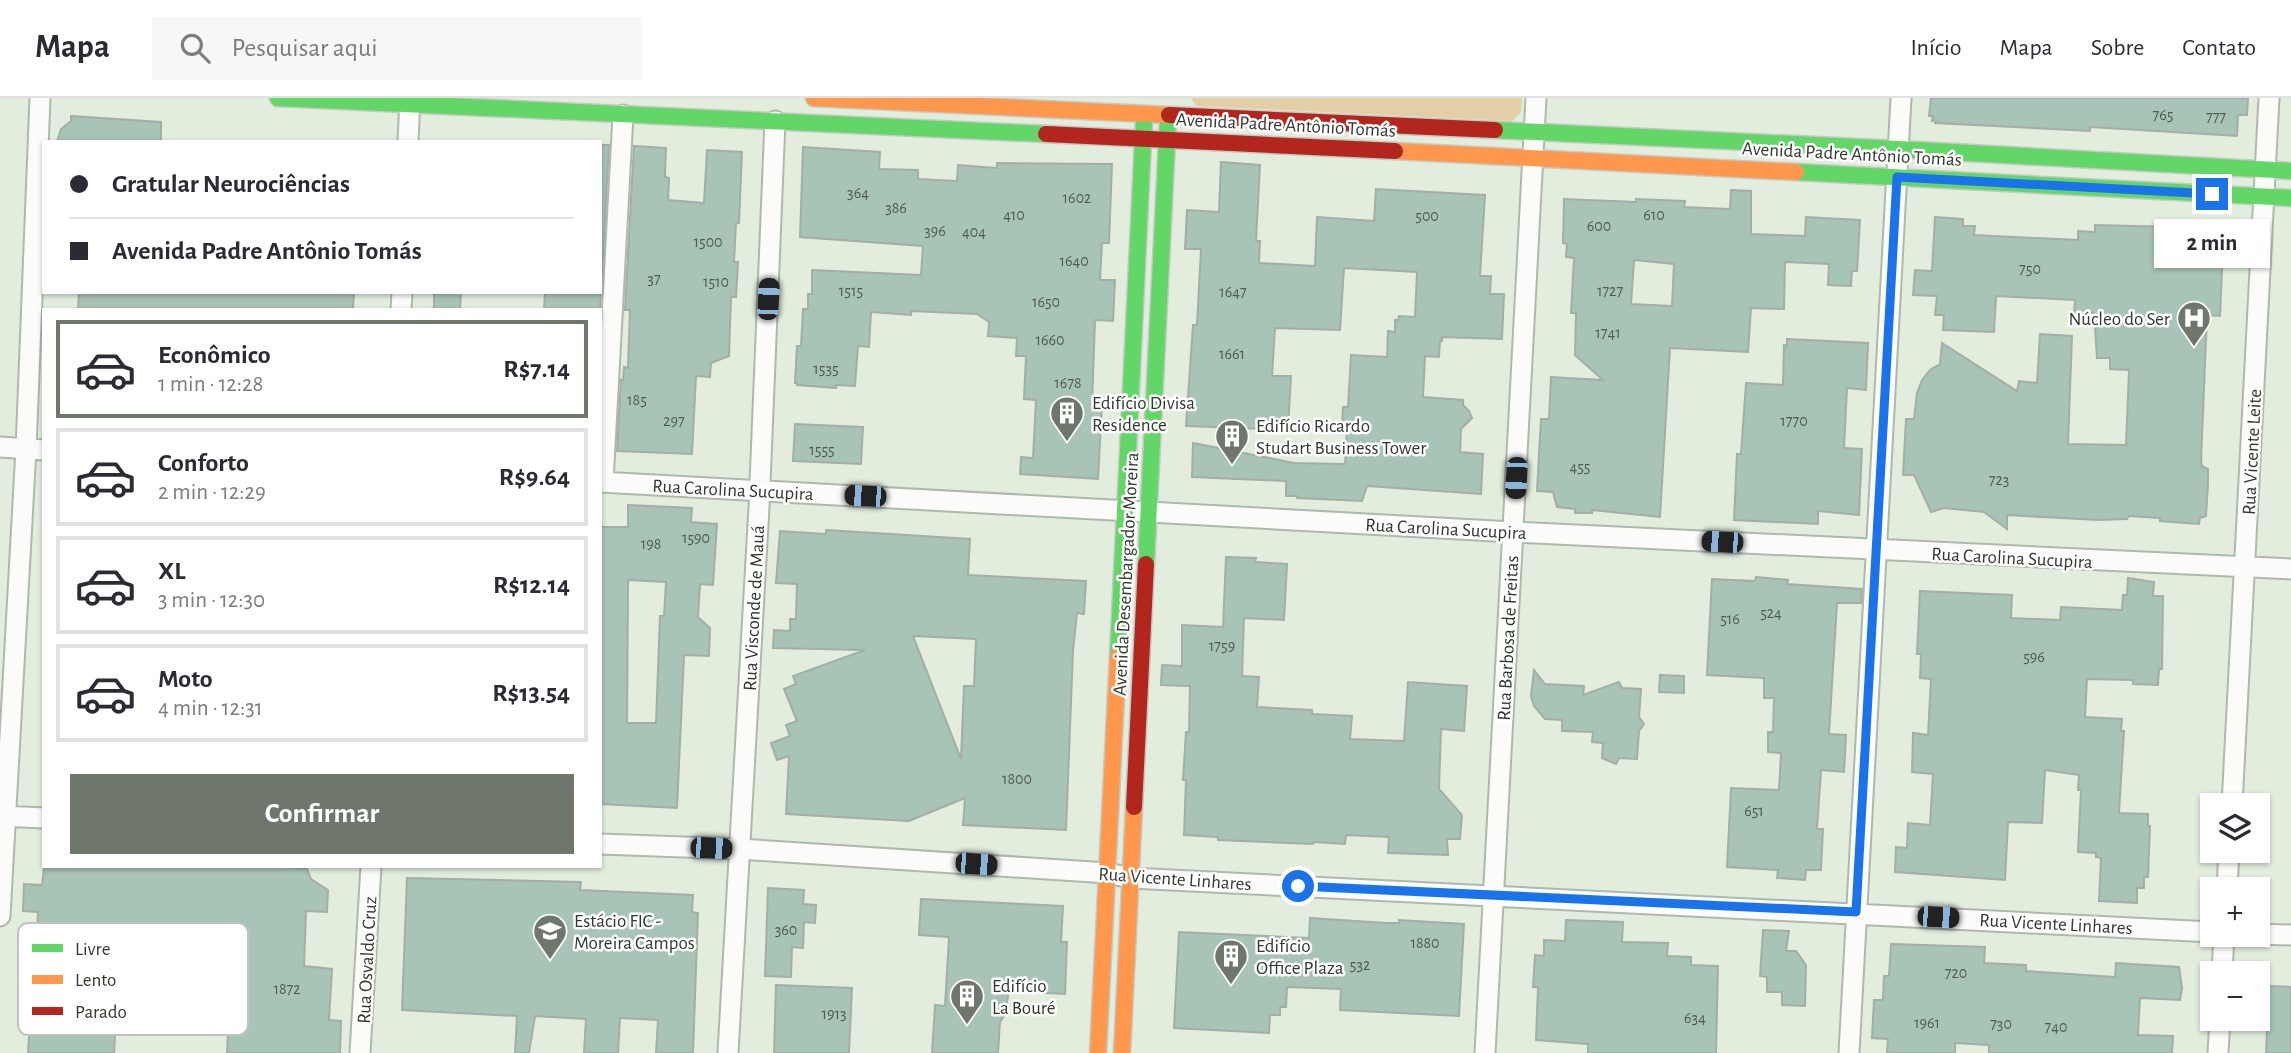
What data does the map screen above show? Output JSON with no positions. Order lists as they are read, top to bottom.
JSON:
{
  "streets": {
    "main road": ["Avenida Padre Antônio Tomás", "Avenida Desembargador Moreira"],
    "street": [
      "Rua Vicente Leite",
      "Rua Carolina Sucupira",
      "Rua Visconde de Mauá",
      "Rua Barbosa de Freitas",
      "Rua Vicente Linhares",
      "Rua Osvaldo Cruz"
    ]
  },
  "crossings": [
    ["Avenida Padre Antônio Tomás", "Rua Vicente Leite"],
    ["Avenida Padre Antônio Tomás", "Avenida Desembargador Moreira"],
    ["Avenida Padre Antônio Tomás", "Rua Visconde de Mauá"],
    ["Avenida Padre Antônio Tomás", "Rua Barbosa de Freitas"],
    ["Rua Vicente Leite", "Rua Carolina Sucupira"],
    ["Rua Carolina Sucupira", "Avenida Desembargador Moreira"],
    ["Rua Carolina Sucupira", "Rua Visconde de Mauá"],
    ["Rua Carolina Sucupira", "Rua Barbosa de Freitas"],
    ["Avenida Desembargador Moreira", "Rua Vicente Linhares"],
    ["Rua Visconde de Mauá", "Rua Vicente Linhares"],
    ["Rua Barbosa de Freitas", "Rua Vicente Linhares"]
  ],
  "places": {
    "hospital": ["Núcleo do Ser"],
    "building": [
      "Edifício Divisa Residence",
      "Edifício Ricardo Studart Business Tower",
      "Edifício Office Plaza",
      "Edifício La Bouré"
    ],
    "school or university": ["Estácio FIC - Moreira Campos"]
  },
  "house_numbers": [
    "765",
    "777",
    "364",
    "1602",
    "386",
    "410",
    "610",
    "500",
    "600",
    "396",
    "404",
    "1500",
    "1640",
    "750",
    "37",
    "1510",
    "1515",
    "1727",
    "1647",
    "1650",
    "1741",
    "1660",
    "1661",
    "1535",
    "1678",
    "185",
    "297",
    "1770",
    "1555",
    "455",
    "723",
    "1590",
    "198",
    "524",
    "516",
    "1759",
    "596",
    "1800",
    "651",
    "360",
    "1880",
    "532",
    "720",
    "1872",
    "1913",
    "634",
    "1961",
    "730",
    "740"
  ],
  "legend": ["Livre", "Lento", "Parado"],
  "page": {
    "header": "Mapa",
    "search": "Pesquisar aqui",
    "nav": [
      "Início",
      "Mapa",
      "Sobre",
      "Contato"
    ],
    "banner": ["Gratular Neurociências", "Avenida Padre Antônio Tomás"],
    "bubble": "2 min",
    "list": [
      {
        "name": "Econômico",
        "note": "1 min · 12:28",
        "value": "R$7.14"
      },
      {
        "name": "Conforto",
        "note": "2 min · 12:29",
        "value": "R$9.64"
      },
      {
        "name": "XL",
        "note": "3 min · 12:30",
        "value": "R$12.14"
      },
      {
        "name": "Moto",
        "note": "4 min · 12:31",
        "value": "R$13.54"
      }
    ],
    "buttons": "Confirmar",
    "map_buttons": ["+", "−"]
  }
}
